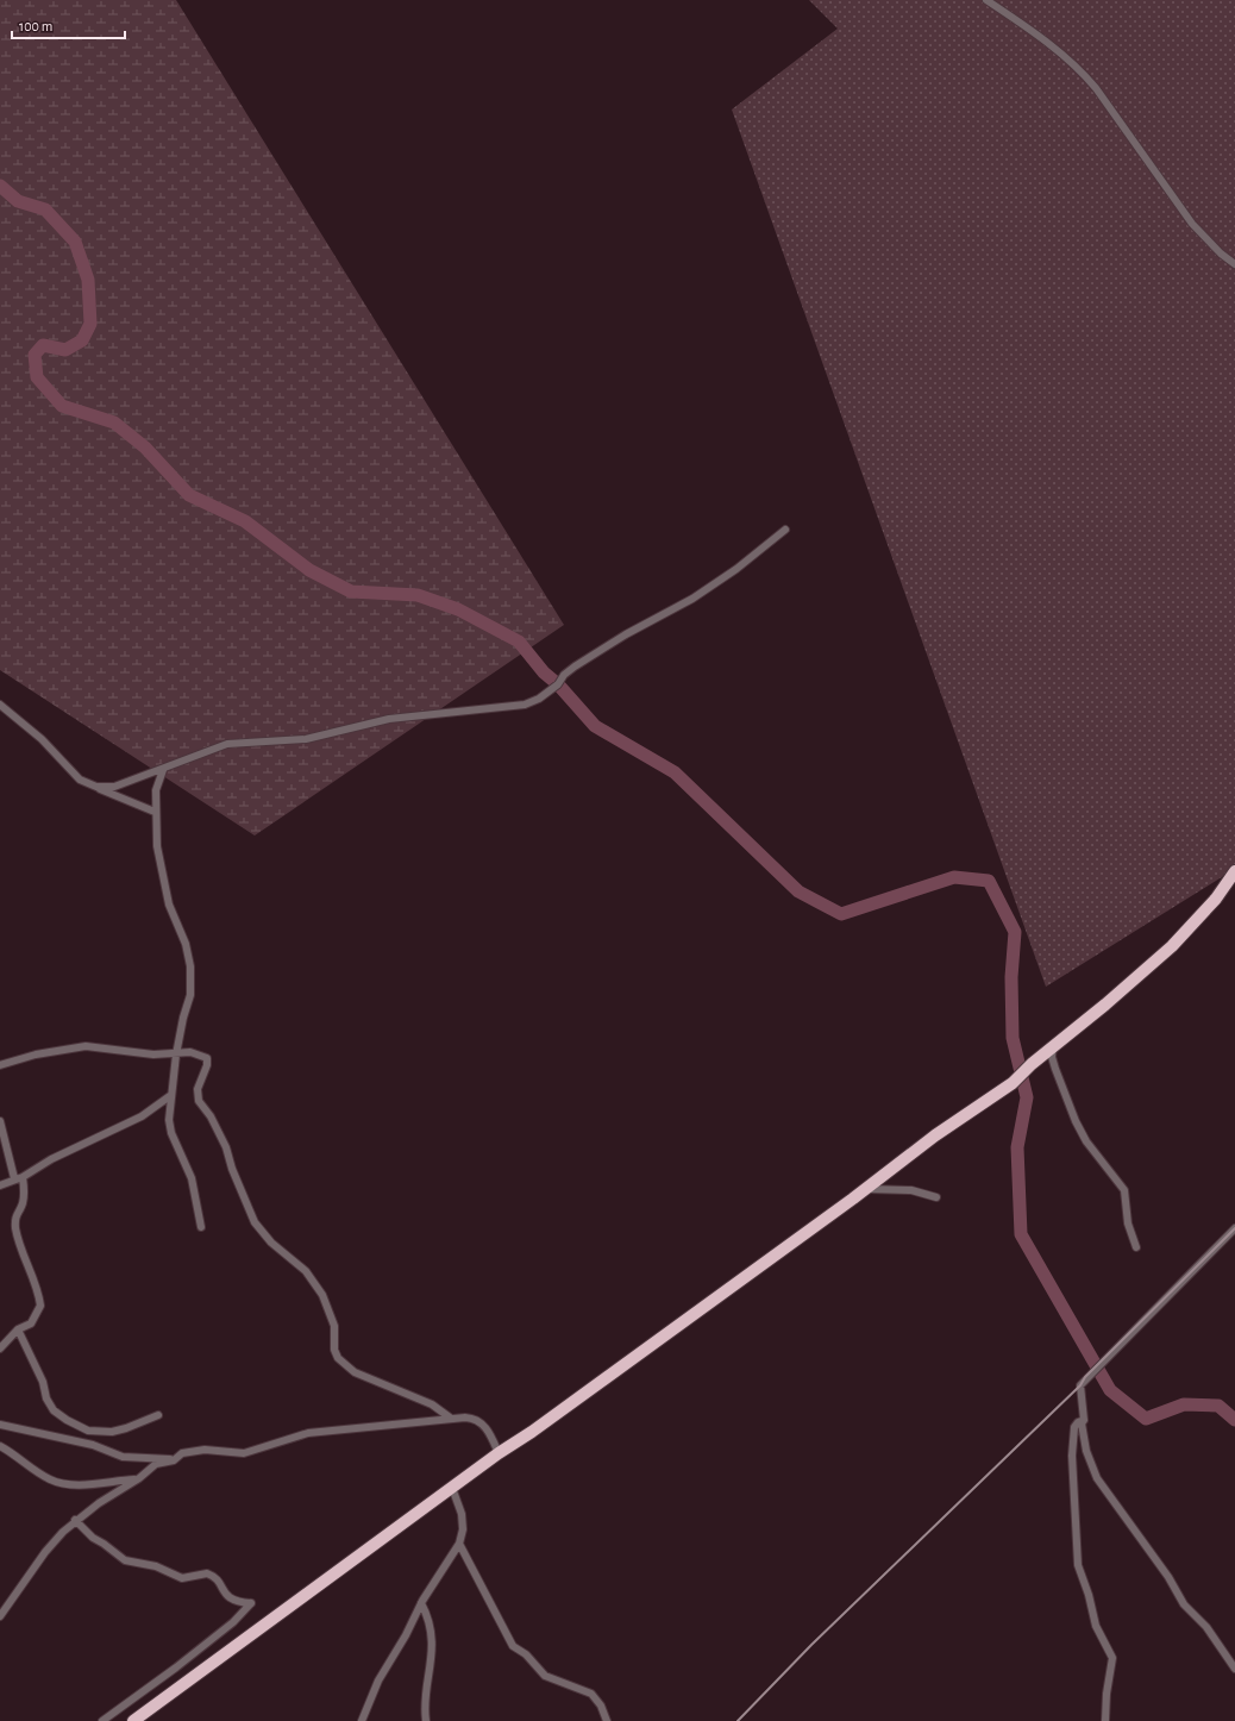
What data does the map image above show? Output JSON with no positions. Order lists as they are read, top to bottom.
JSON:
{
  "scale_bar": "100 m"
}
